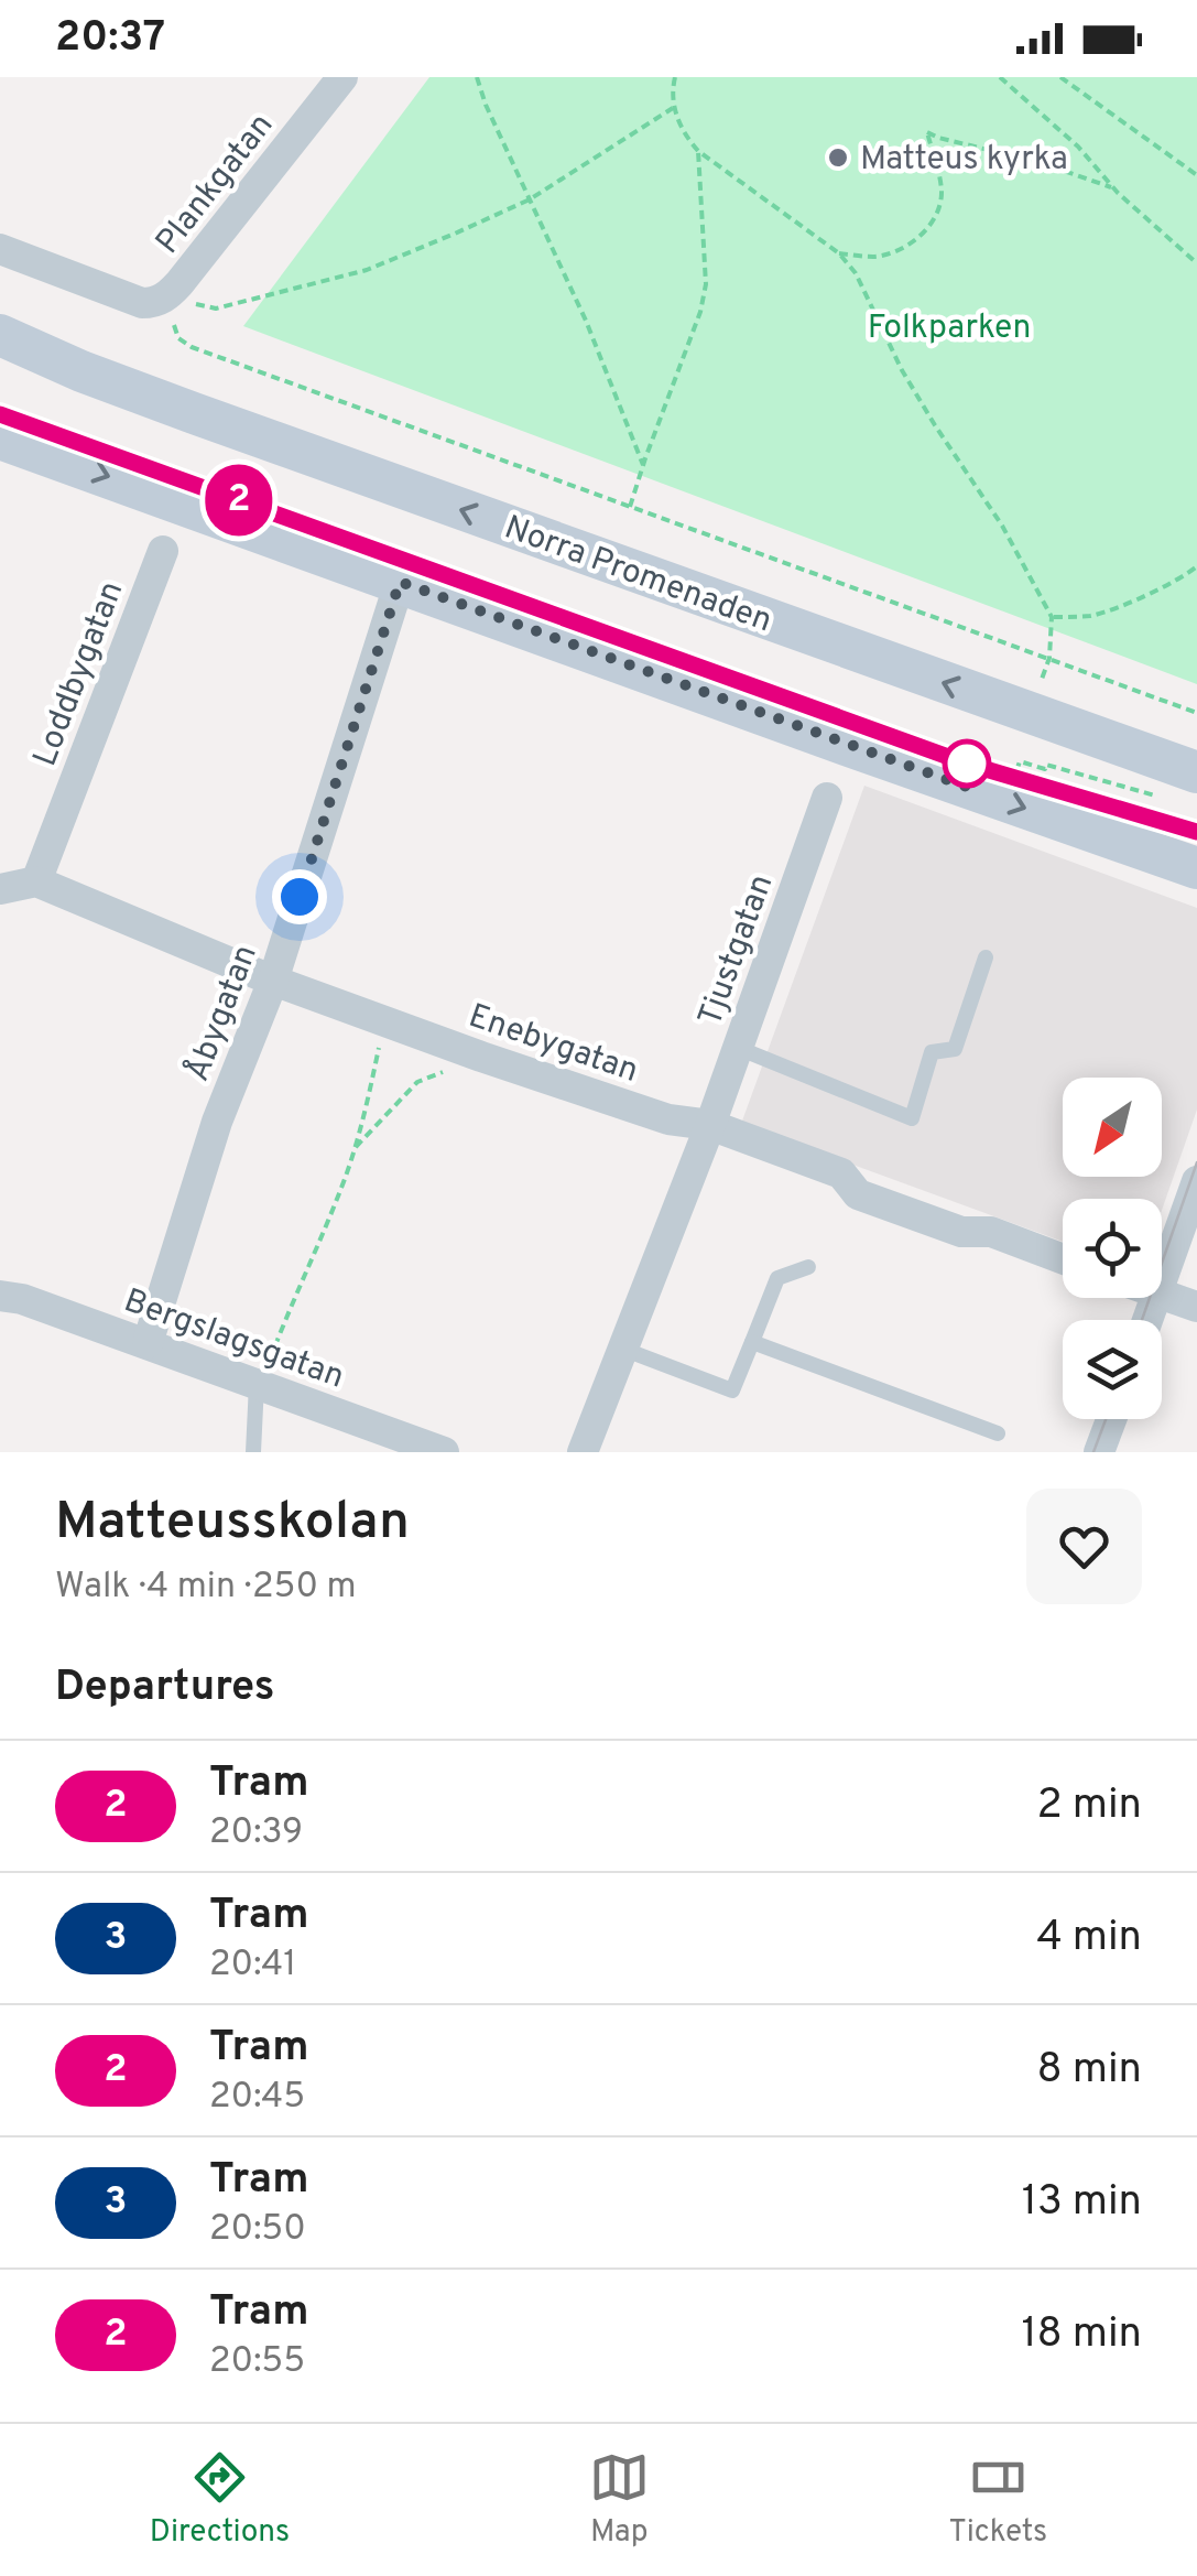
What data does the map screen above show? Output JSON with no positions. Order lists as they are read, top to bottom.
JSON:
{
  "streets": {
    "main road": ["Norra Promenaden"],
    "street": [
      "Plankgatan",
      "Loddbygatan",
      "Tjustgatan",
      "Åbygatan",
      "Enebygatan",
      "Bergslagsgatan"
    ]
  },
  "crossings": [
    ["Loddbygatan", "Enebygatan"],
    ["Tjustgatan", "Enebygatan"],
    ["Åbygatan", "Enebygatan"],
    ["Åbygatan", "Bergslagsgatan"]
  ],
  "parks": ["Folkparken"],
  "places": ["Matteus kyrka"],
  "lines": ["tram line 2"],
  "north": "bottom left",
  "page": {
    "status": "20:37",
    "on_map": "2",
    "heading": [
      ["Matteusskolan", "Walk · 4 min · 250 m"],
      "Departures"
    ],
    "list": [
      {
        "mark": "2",
        "name": "Tram",
        "note": "20:39",
        "value": "2 min"
      },
      {
        "mark": "3",
        "name": "Tram",
        "note": "20:41",
        "value": "4 min"
      },
      {
        "mark": "2",
        "name": "Tram",
        "note": "20:45",
        "value": "8 min"
      },
      {
        "mark": "3",
        "name": "Tram",
        "note": "20:50",
        "value": "13 min"
      },
      {
        "mark": "2",
        "name": "Tram",
        "note": "20:55",
        "value": "18 min"
      }
    ],
    "tabs": ["Directions", "Map", "Tickets"]
  }
}
